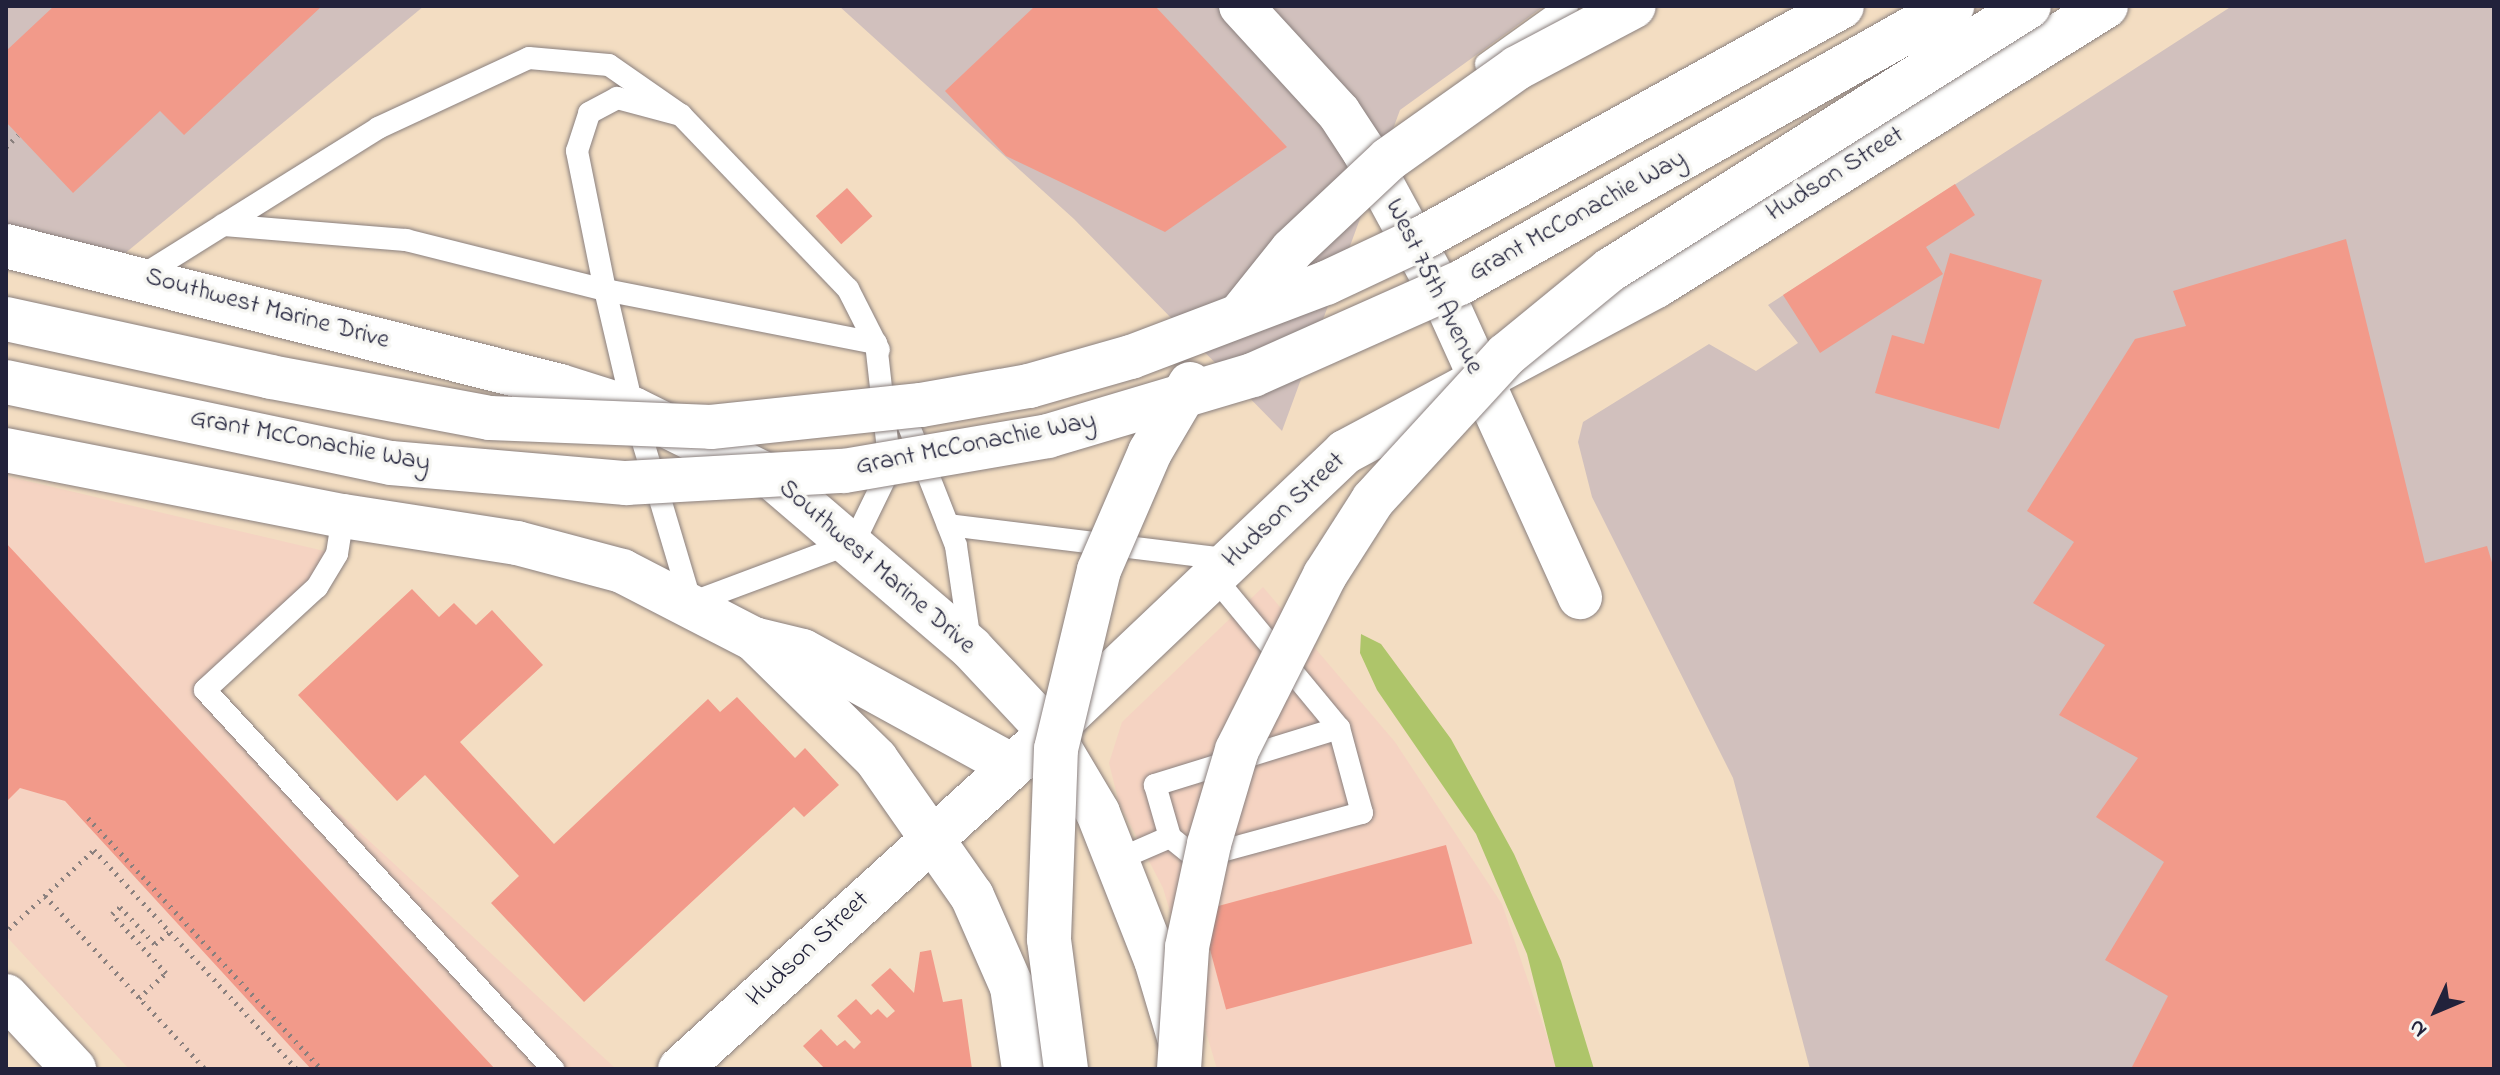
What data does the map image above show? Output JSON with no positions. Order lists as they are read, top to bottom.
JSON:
{
  "streets": {
    "main road": [
      "Hudson Street",
      "Grant McConachie Way",
      "West 75th Avenue",
      "Southwest Marine Drive"
    ]
  },
  "crossings": [
    ["Hudson Street", "West 75th Avenue"],
    ["Hudson Street", "Southwest Marine Drive"]
  ],
  "north": "bottom left"
}
